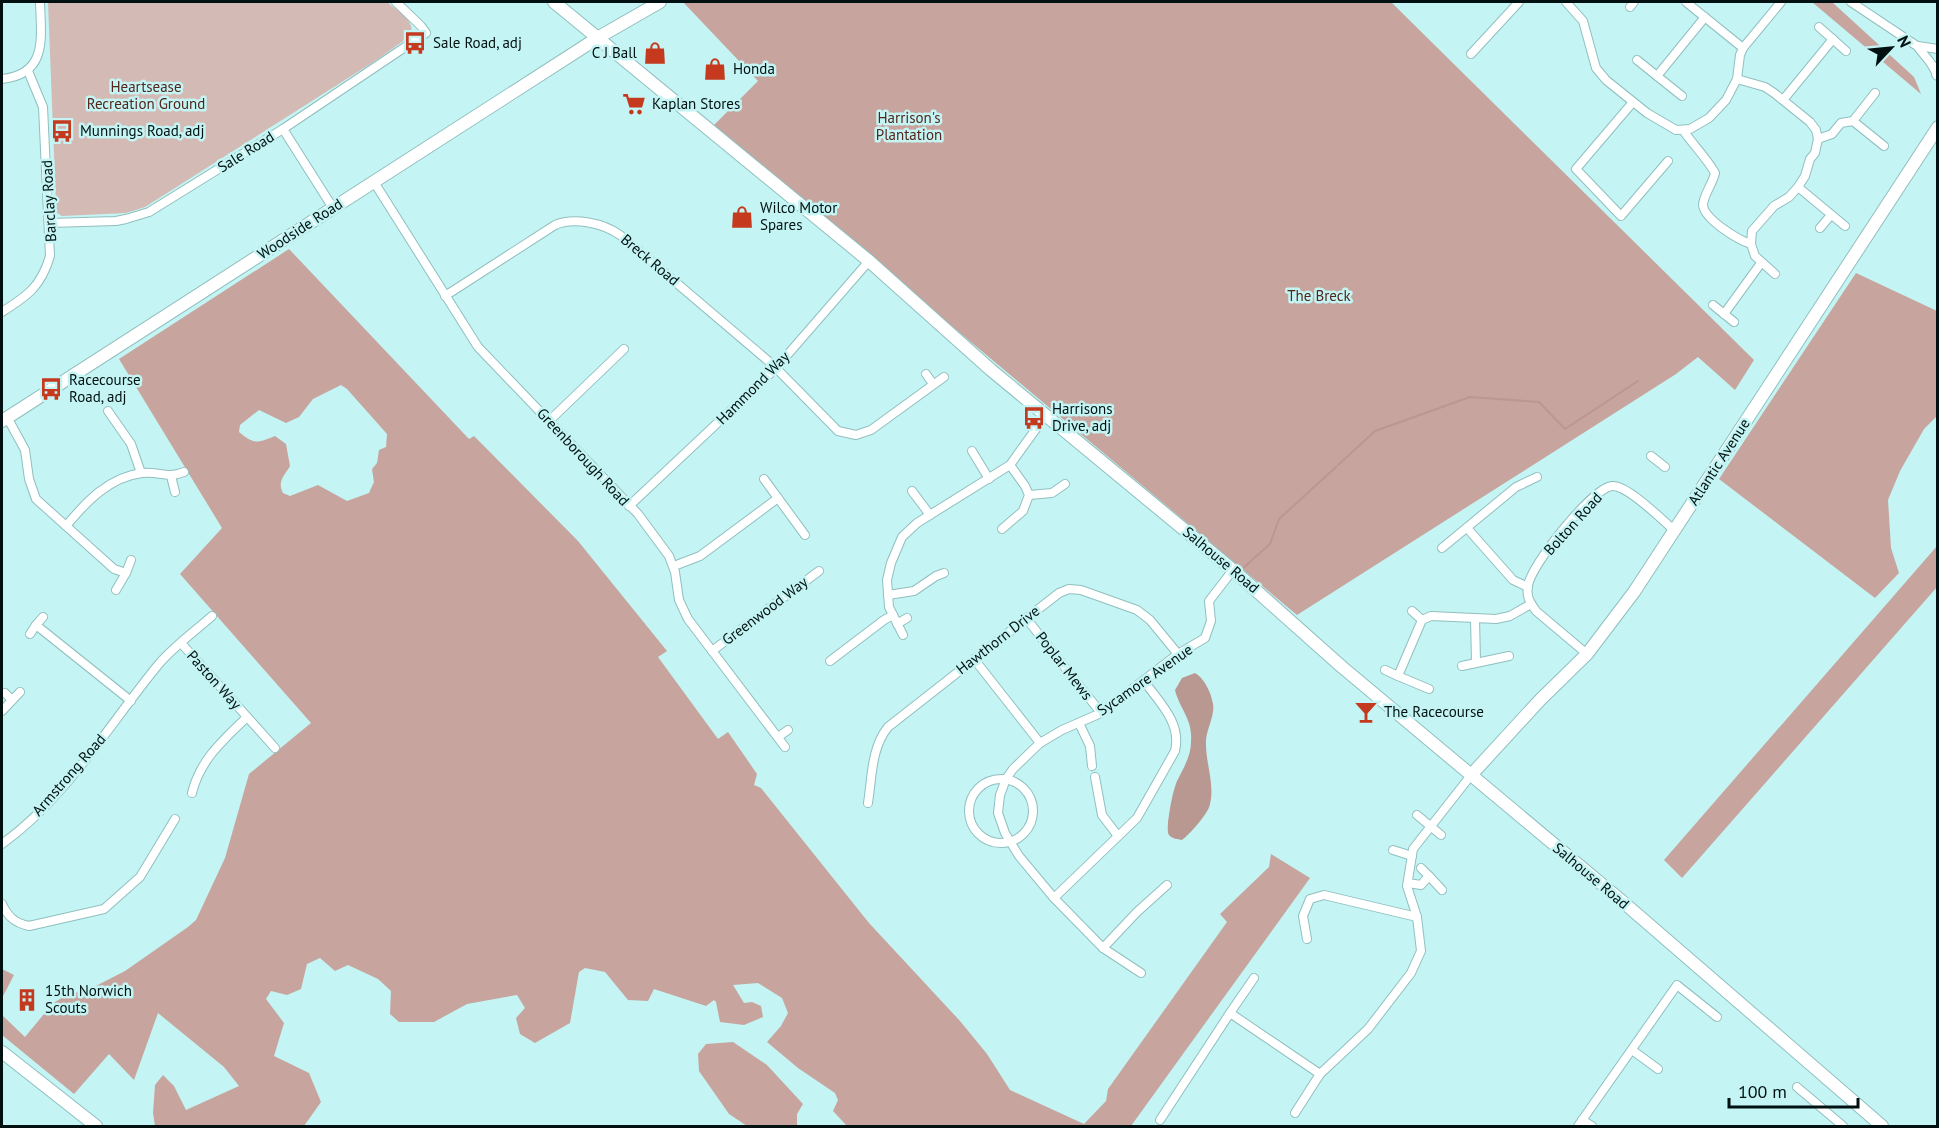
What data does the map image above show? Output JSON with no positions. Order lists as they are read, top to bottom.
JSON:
{
  "streets": {
    "street": [
      "Sale Road",
      "Barclay Road",
      "Woodside Road",
      "Breck Road",
      "Hammond Way",
      "Greenborough Road",
      "Atlantic Avenue",
      "Bolton Road",
      "Salhouse Road",
      "Greenwood Way",
      "Hawthorn Drive",
      "Poplar Mews",
      "Paston Way",
      "Sycamore Avenue",
      "Armstrong Road"
    ]
  },
  "crossings": [
    ["Sale Road", "Barclay Road"],
    ["Woodside Road", "Greenborough Road"],
    ["Woodside Road", "Salhouse Road"],
    ["Breck Road", "Hammond Way"],
    ["Breck Road", "Greenborough Road"],
    ["Hammond Way", "Greenborough Road"],
    ["Hammond Way", "Salhouse Road"],
    ["Greenborough Road", "Greenwood Way"],
    ["Atlantic Avenue", "Bolton Road"],
    ["Atlantic Avenue", "Salhouse Road"],
    ["Salhouse Road", "Sycamore Avenue"],
    ["Hawthorn Drive", "Poplar Mews"],
    ["Hawthorn Drive", "Sycamore Avenue"],
    ["Poplar Mews", "Sycamore Avenue"],
    ["Paston Way", "Armstrong Road"]
  ],
  "parks": ["Heartsease Recreation Ground", "Harrison's Plantation", "The Breck"],
  "places": {
    "bus stop": [
      "Sale Road, adj",
      "Munnings Road, adj",
      "Racecourse Road, adj",
      "Harrisons Drive, adj"
    ],
    "shop": ["C J Ball", "Honda", "Wilco Motor Spares"],
    "supermarket": ["Kaplan Stores"],
    "bar": ["The Racecourse"],
    "building": ["15th Norwich Scouts"]
  },
  "scale_bar": "100 m",
  "north": "top right"
}
